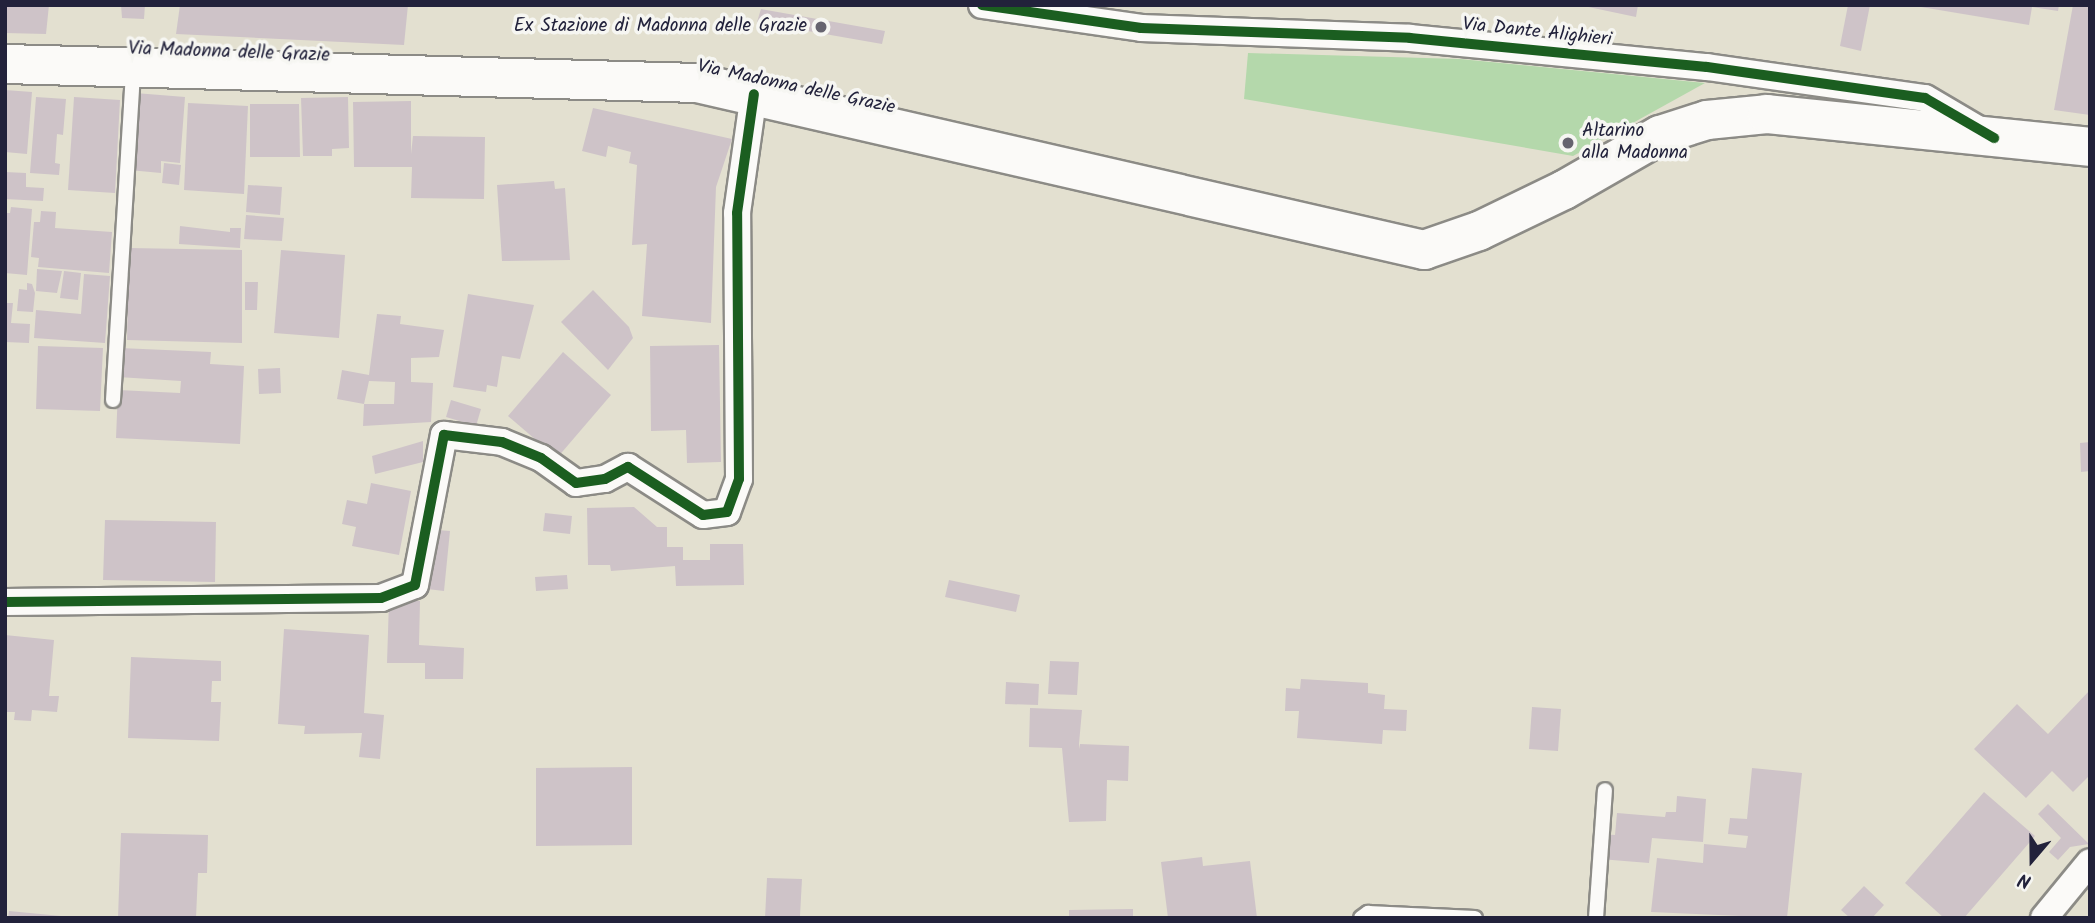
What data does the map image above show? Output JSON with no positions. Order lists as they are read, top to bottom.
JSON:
{
  "streets": {
    "main road": ["Via Madonna delle Grazie"],
    "street": ["Via Dante Alighieri"]
  },
  "crossings": [
    ["Via Dante Alighieri", "Via Madonna delle Grazie"]
  ],
  "places": ["Ex Stazione di Madonna delle Grazie", "Altarino alla Madonna"],
  "north": "bottom"
}
